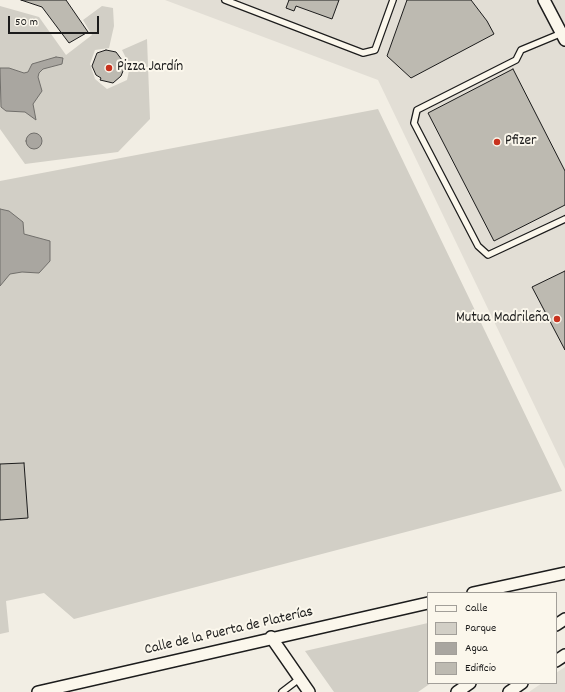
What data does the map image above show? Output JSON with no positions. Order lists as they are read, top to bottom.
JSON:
{
  "streets": {
    "street": ["Calle de la Puerta de Platerías"]
  },
  "places": ["Pizza Jardín", "Pfizer", "Mutua Madrileña"],
  "legend": [
    "Calle",
    "Parque",
    "Agua",
    "Edificio"
  ],
  "scale_bar": "50 m"
}
